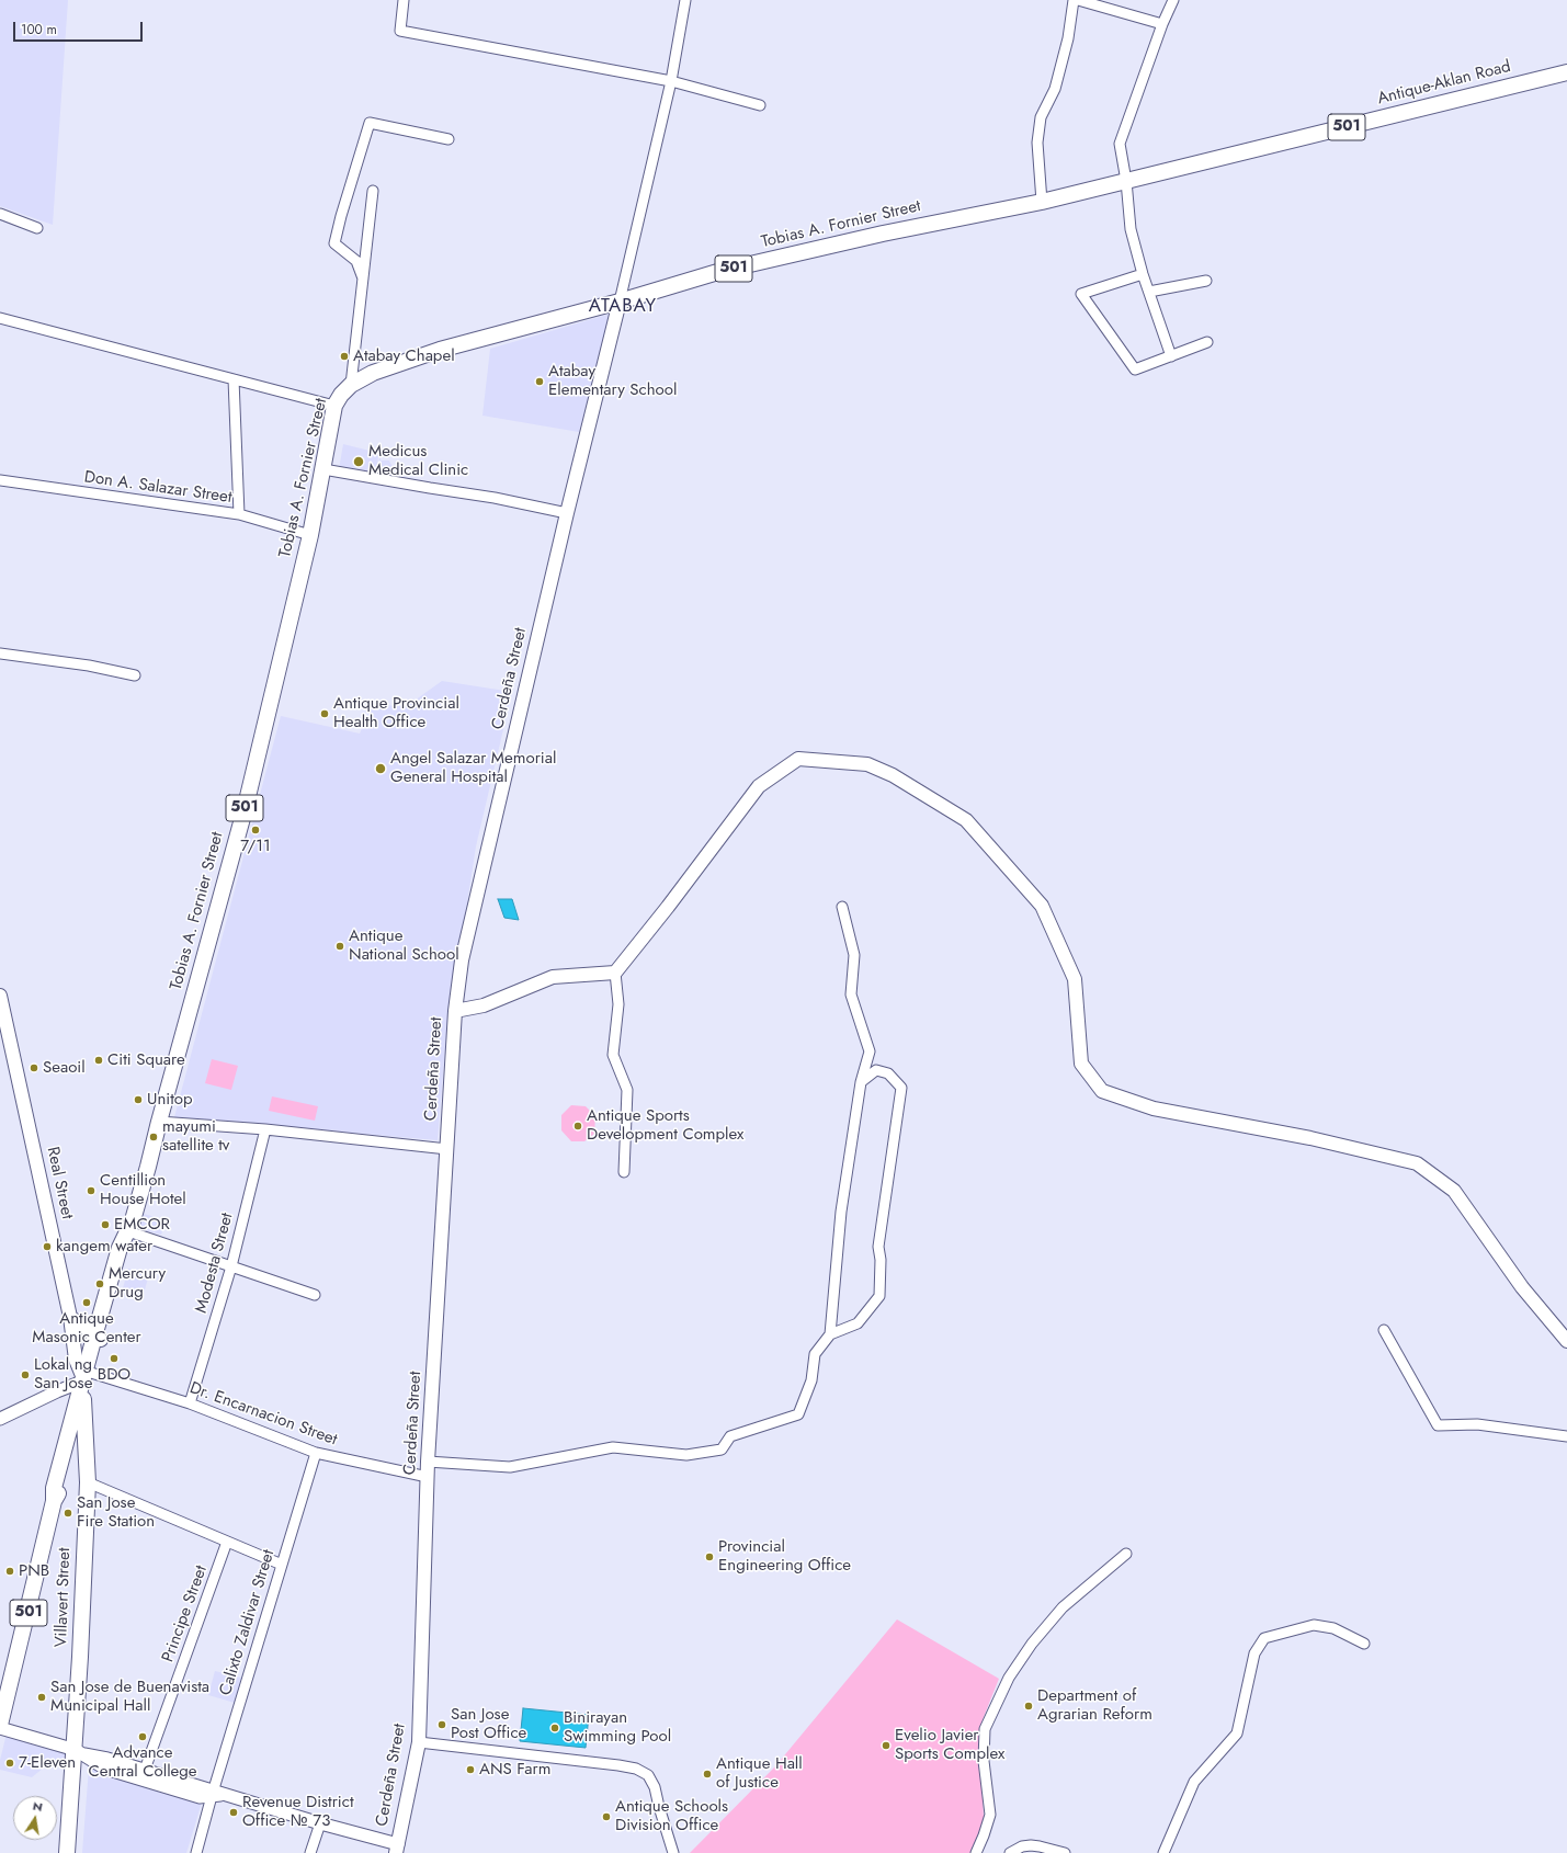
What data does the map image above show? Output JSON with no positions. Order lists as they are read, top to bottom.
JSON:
{
  "streets": {
    "main road": [
      "Antique-Aklan Road",
      "501",
      "Tobias A. Fornier Street",
      "Cerdeña Street",
      "Real Street",
      "Villavert Street"
    ],
    "street": [
      "Don A. Salazar Street",
      "Modesta Street",
      "Dr. Encarnacion Street",
      "Principe Street",
      "Calixto Zaldivar Street"
    ]
  },
  "crossings": [
    ["Antique-Aklan Road", "Tobias A. Fornier Street"],
    ["Tobias A. Fornier Street", "Don A. Salazar Street"],
    ["Tobias A. Fornier Street", "Cerdeña Street"],
    ["Tobias A. Fornier Street", "Real Street"],
    ["Tobias A. Fornier Street", "Dr. Encarnacion Street"],
    ["Tobias A. Fornier Street", "Villavert Street"],
    ["Cerdeña Street", "Dr. Encarnacion Street"],
    ["Real Street", "Dr. Encarnacion Street"],
    ["Modesta Street", "Dr. Encarnacion Street"],
    ["Dr. Encarnacion Street", "Calixto Zaldivar Street"]
  ],
  "districts": ["ATABAY"],
  "places": [
    "Atabay Chapel",
    "Atabay Elementary School",
    "Medicus Medical Clinic",
    "Antique Provincial Health Office",
    "Angel Salazar Memorial General Hospital",
    "7/11",
    "Antique National School",
    "Citi Square",
    "Seaoil",
    "Unitop",
    "Antique Sports Development Complex",
    "mayumi satellite tv",
    "Centillion House Hotel",
    "EMCOR",
    "kangem water",
    "Mercury Drug",
    "Antique Masonic Center",
    "BDO",
    "Lokal ng San Jose",
    "San Jose Fire Station",
    "Provincial Engineering Office",
    "PNB",
    "San Jose de Buenavista Municipal Hall",
    "Department of Agrarian Reform",
    "San Jose Post Office",
    "Binirayan Swimming Pool",
    "Advance Central College",
    "Evelio Javier Sports Complex",
    "7-Eleven",
    "ANS Farm",
    "Antique Hall of Justice",
    "Revenue District Office № 73",
    "Antique Schools Division Office"
  ],
  "scale_bar": "100 m",
  "north": "top"
}
